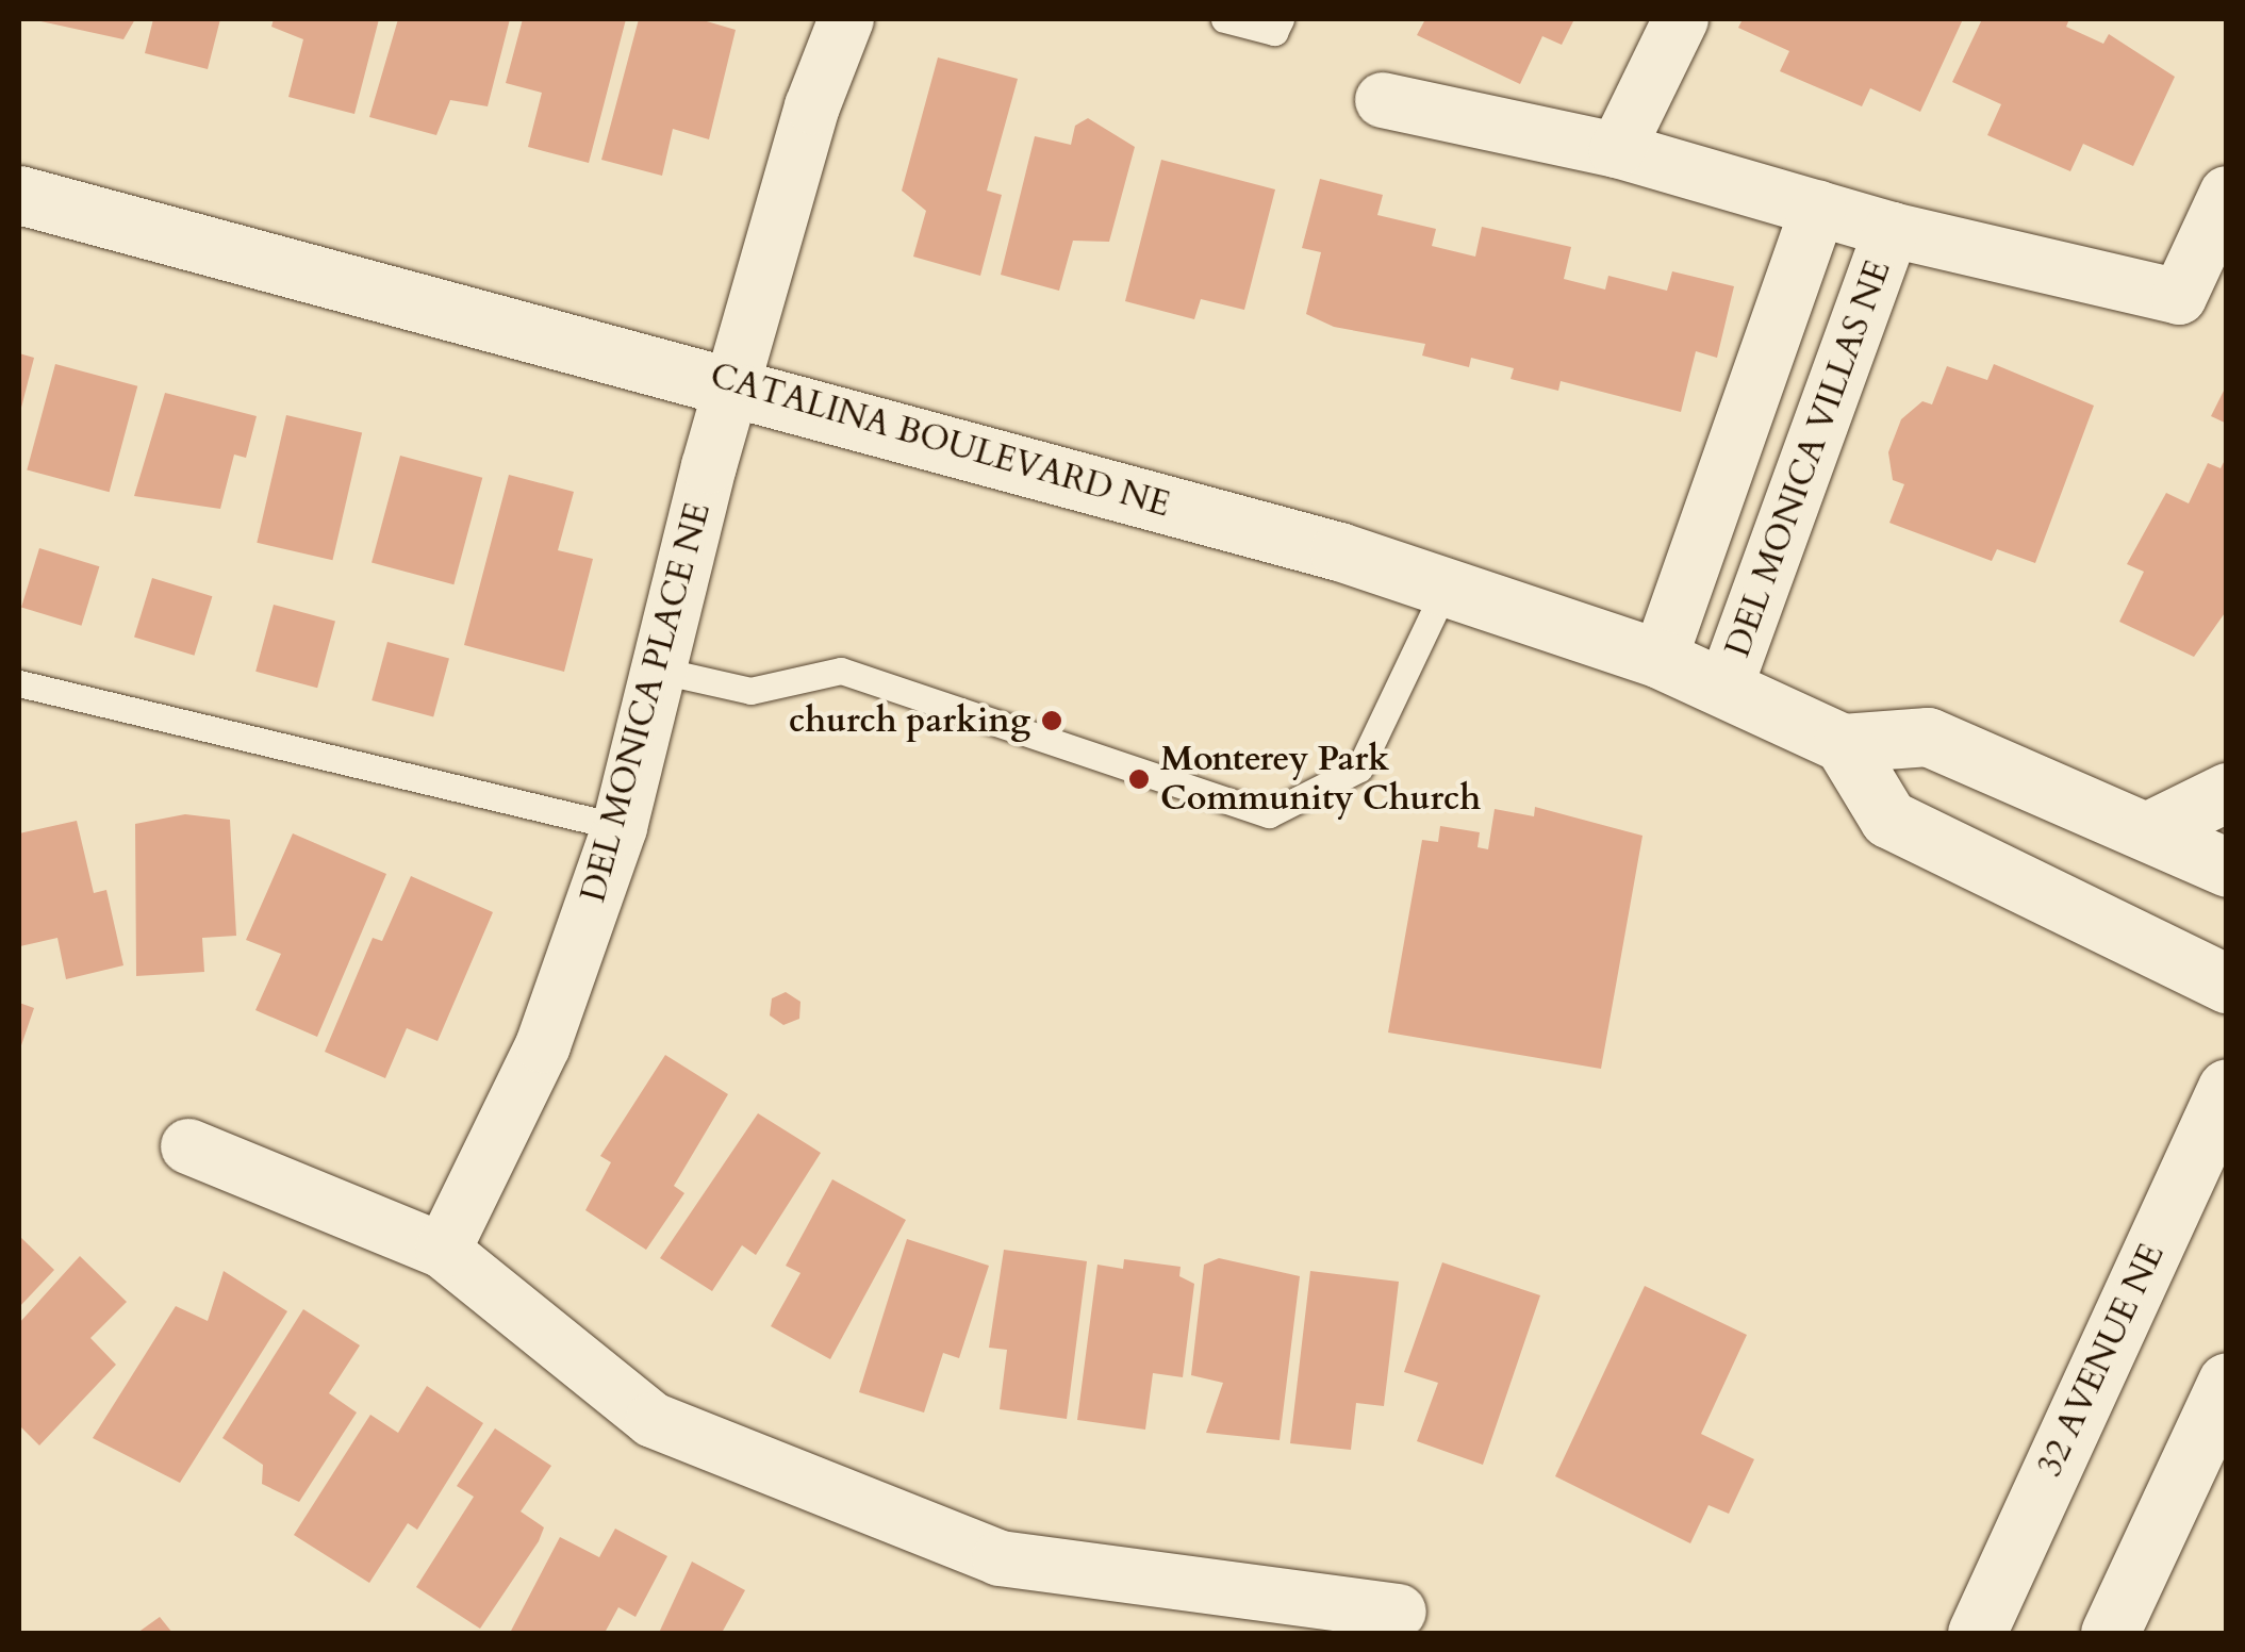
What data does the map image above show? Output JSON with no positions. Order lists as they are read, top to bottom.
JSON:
{
  "streets": {
    "street": [
      "CATALINA BOULEVARD NE",
      "DEL MONICA VILLAS NE",
      "DEL MONICA PLACE NE",
      "32 AVENUE NE"
    ]
  },
  "crossings": [
    ["CATALINA BOULEVARD NE", "DEL MONICA VILLAS NE"],
    ["CATALINA BOULEVARD NE", "DEL MONICA PLACE NE"]
  ],
  "places": ["church parking", "Monterey Park Community Church"]
}
